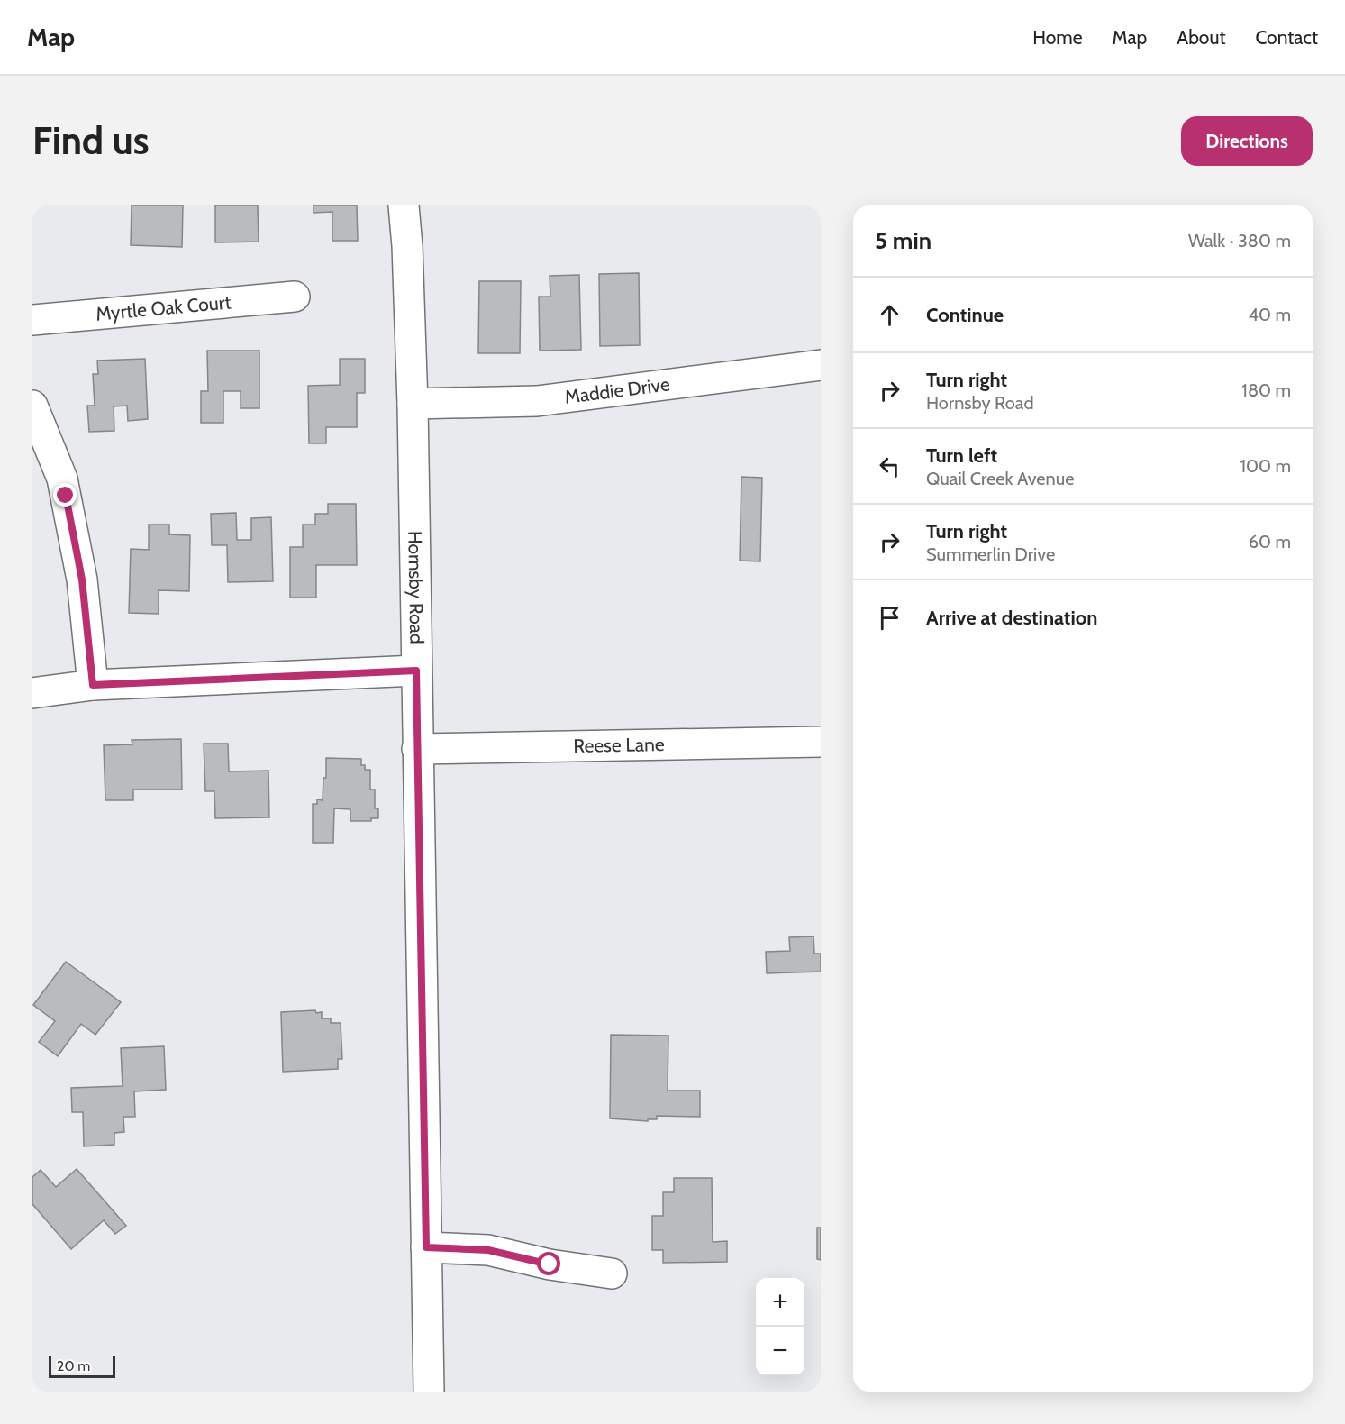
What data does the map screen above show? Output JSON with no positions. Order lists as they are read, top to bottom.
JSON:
{
  "streets": {
    "street": [
      "Myrtle Oak Court",
      "Maddie Drive",
      "Hornsby Road",
      "Reese Lane"
    ]
  },
  "crossings": [
    ["Maddie Drive", "Hornsby Road"],
    ["Hornsby Road", "Reese Lane"]
  ],
  "scale_bar": "20 m",
  "page": {
    "header": "Map",
    "nav": [
      "Home",
      "Map",
      "About",
      "Contact"
    ],
    "buttons": "Directions",
    "title": "Find us",
    "heading": ["5 min", "Walk · 380 m"],
    "list": [
      ["Continue", "40 m"],
      ["Turn right", "Hornsby Road", "180 m"],
      ["Turn left", "Quail Creek Avenue", "100 m"],
      ["Turn right", "Summerlin Drive", "60 m"],
      "Arrive at destination"
    ],
    "map_buttons": ["+", "−"],
    "scale": "20 m"
  }
}
